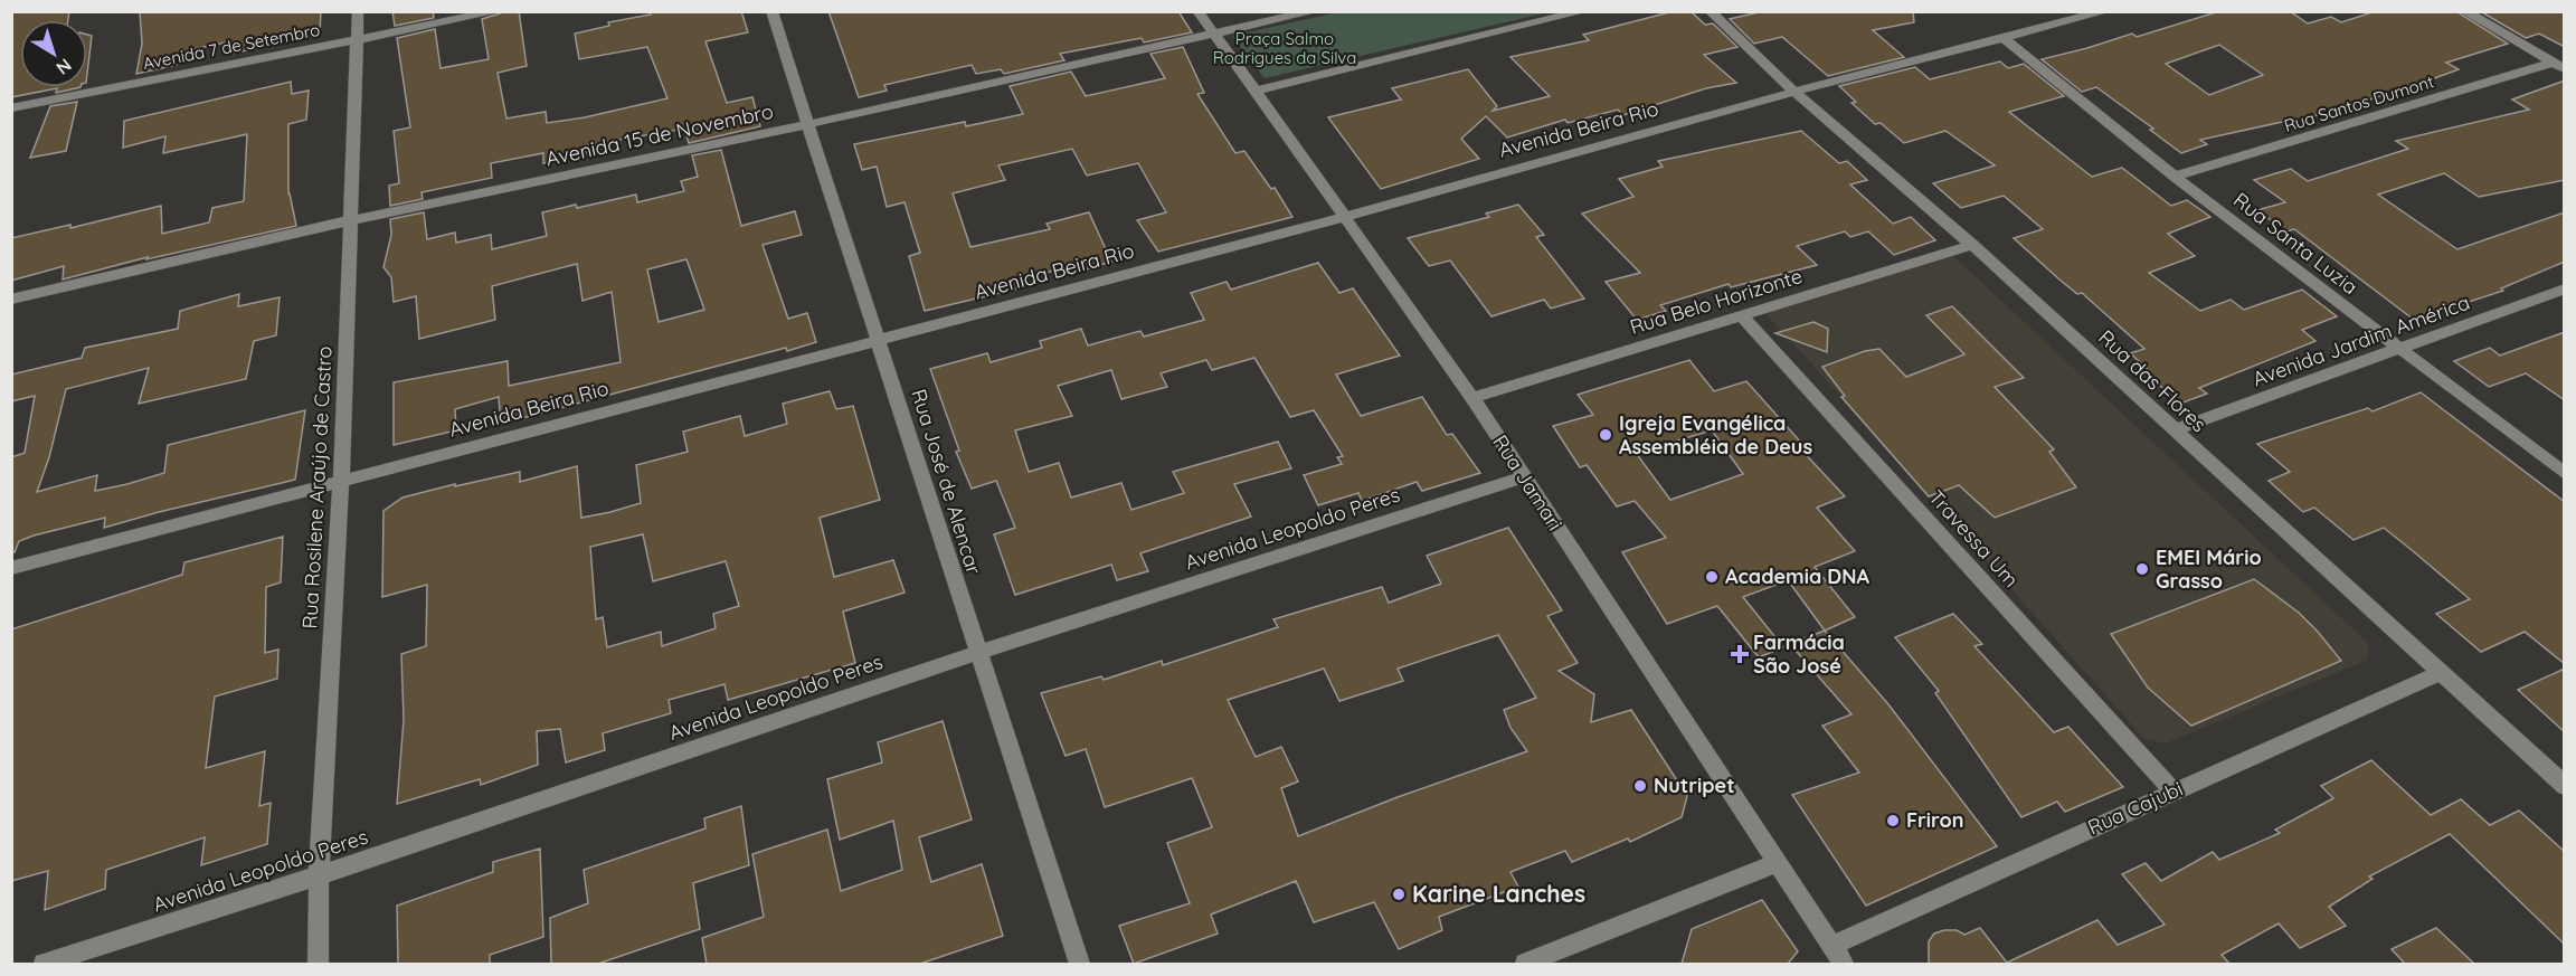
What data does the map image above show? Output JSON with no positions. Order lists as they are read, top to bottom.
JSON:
{
  "streets": {
    "street": [
      "Avenida 7 de Setembro",
      "Rua Santos Dumont",
      "Avenida Beira Rio",
      "Avenida 15 de Novembro",
      "Rua Santa Luzia",
      "Rua Belo Horizonte",
      "Avenida Jardim América",
      "Rua das Flores",
      "Rua José de Alencar",
      "Rua Jamari",
      "Rua Rosilene Araújo de Castro",
      "Avenida Leopoldo Peres",
      "Travessa Um",
      "Rua Cajubi"
    ]
  },
  "crossings": [
    ["Avenida 7 de Setembro", "Rua Rosilene Araújo de Castro"],
    ["Rua Santos Dumont", "Rua Santa Luzia"],
    ["Avenida Beira Rio", "Rua Santa Luzia"],
    ["Avenida Beira Rio", "Rua das Flores"],
    ["Avenida Beira Rio", "Rua José de Alencar"],
    ["Avenida Beira Rio", "Rua Jamari"],
    ["Avenida Beira Rio", "Rua Rosilene Araújo de Castro"],
    ["Avenida 15 de Novembro", "Rua José de Alencar"],
    ["Avenida 15 de Novembro", "Rua Jamari"],
    ["Avenida 15 de Novembro", "Rua Rosilene Araújo de Castro"],
    ["Rua Santa Luzia", "Avenida Jardim América"],
    ["Rua Belo Horizonte", "Rua das Flores"],
    ["Rua Belo Horizonte", "Rua Jamari"],
    ["Rua Belo Horizonte", "Travessa Um"],
    ["Avenida Jardim América", "Rua das Flores"],
    ["Rua das Flores", "Rua Cajubi"],
    ["Rua José de Alencar", "Avenida Leopoldo Peres"],
    ["Rua Jamari", "Avenida Leopoldo Peres"],
    ["Rua Jamari", "Rua Cajubi"],
    ["Rua Rosilene Araújo de Castro", "Avenida Leopoldo Peres"],
    ["Travessa Um", "Rua Cajubi"]
  ],
  "parks": ["Praça Salmo Rodrigues da Silva"],
  "places": {
    "other": [
      "Igreja Evangélica Assembléia de Deus",
      "EMEI Mário Grasso",
      "Academia DNA",
      "Nutripet",
      "Friron",
      "Karine Lanches"
    ],
    "health": ["Farmácia São José"]
  },
  "north": "bottom right"
}
